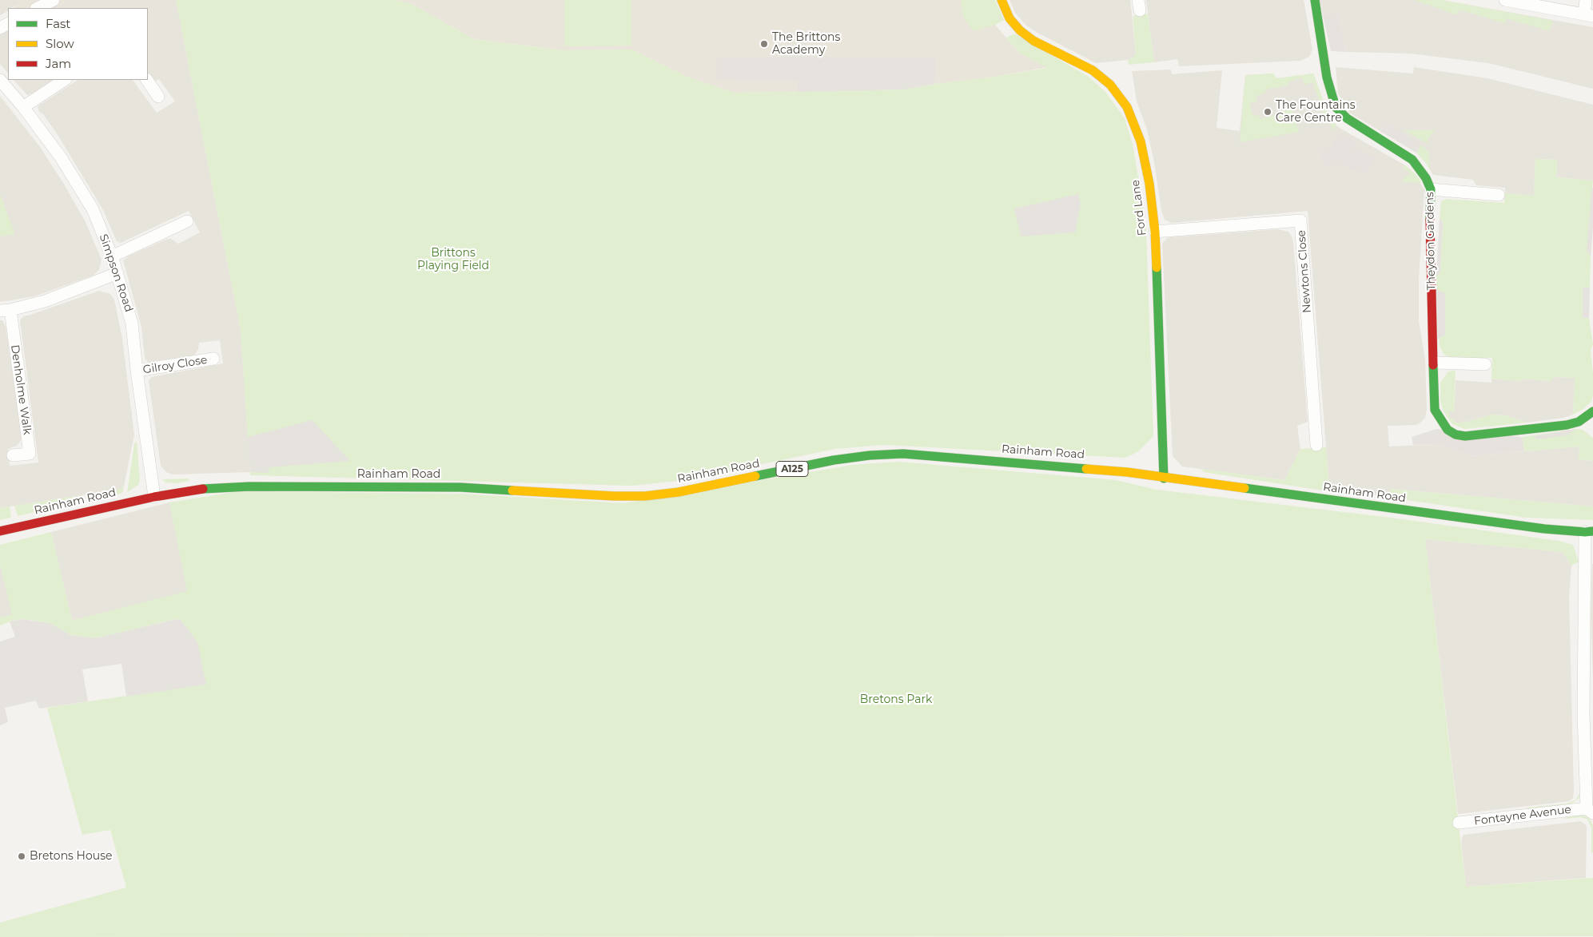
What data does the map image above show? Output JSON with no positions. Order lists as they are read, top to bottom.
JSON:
{
  "streets": {
    "main road": [
      "Ford Lane",
      "Theydon Gardens",
      "Rainham Road",
      "A125"
    ],
    "street": [
      "Newtons Close",
      "Simpson Road",
      "Gilroy Close",
      "Denholme Walk",
      "Fontayne Avenue"
    ]
  },
  "crossings": [
    ["Ford Lane", "Newtons Close"],
    ["Ford Lane", "Rainham Road"],
    ["Simpson Road", "Gilroy Close"],
    ["Simpson Road", "Rainham Road"]
  ],
  "parks": ["Brittons Playing Field", "Bretons Park"],
  "places": ["The Brittons Academy", "The Fountains Care Centre", "Bretons House"],
  "legend": ["Fast", "Slow", "Jam"]
}
